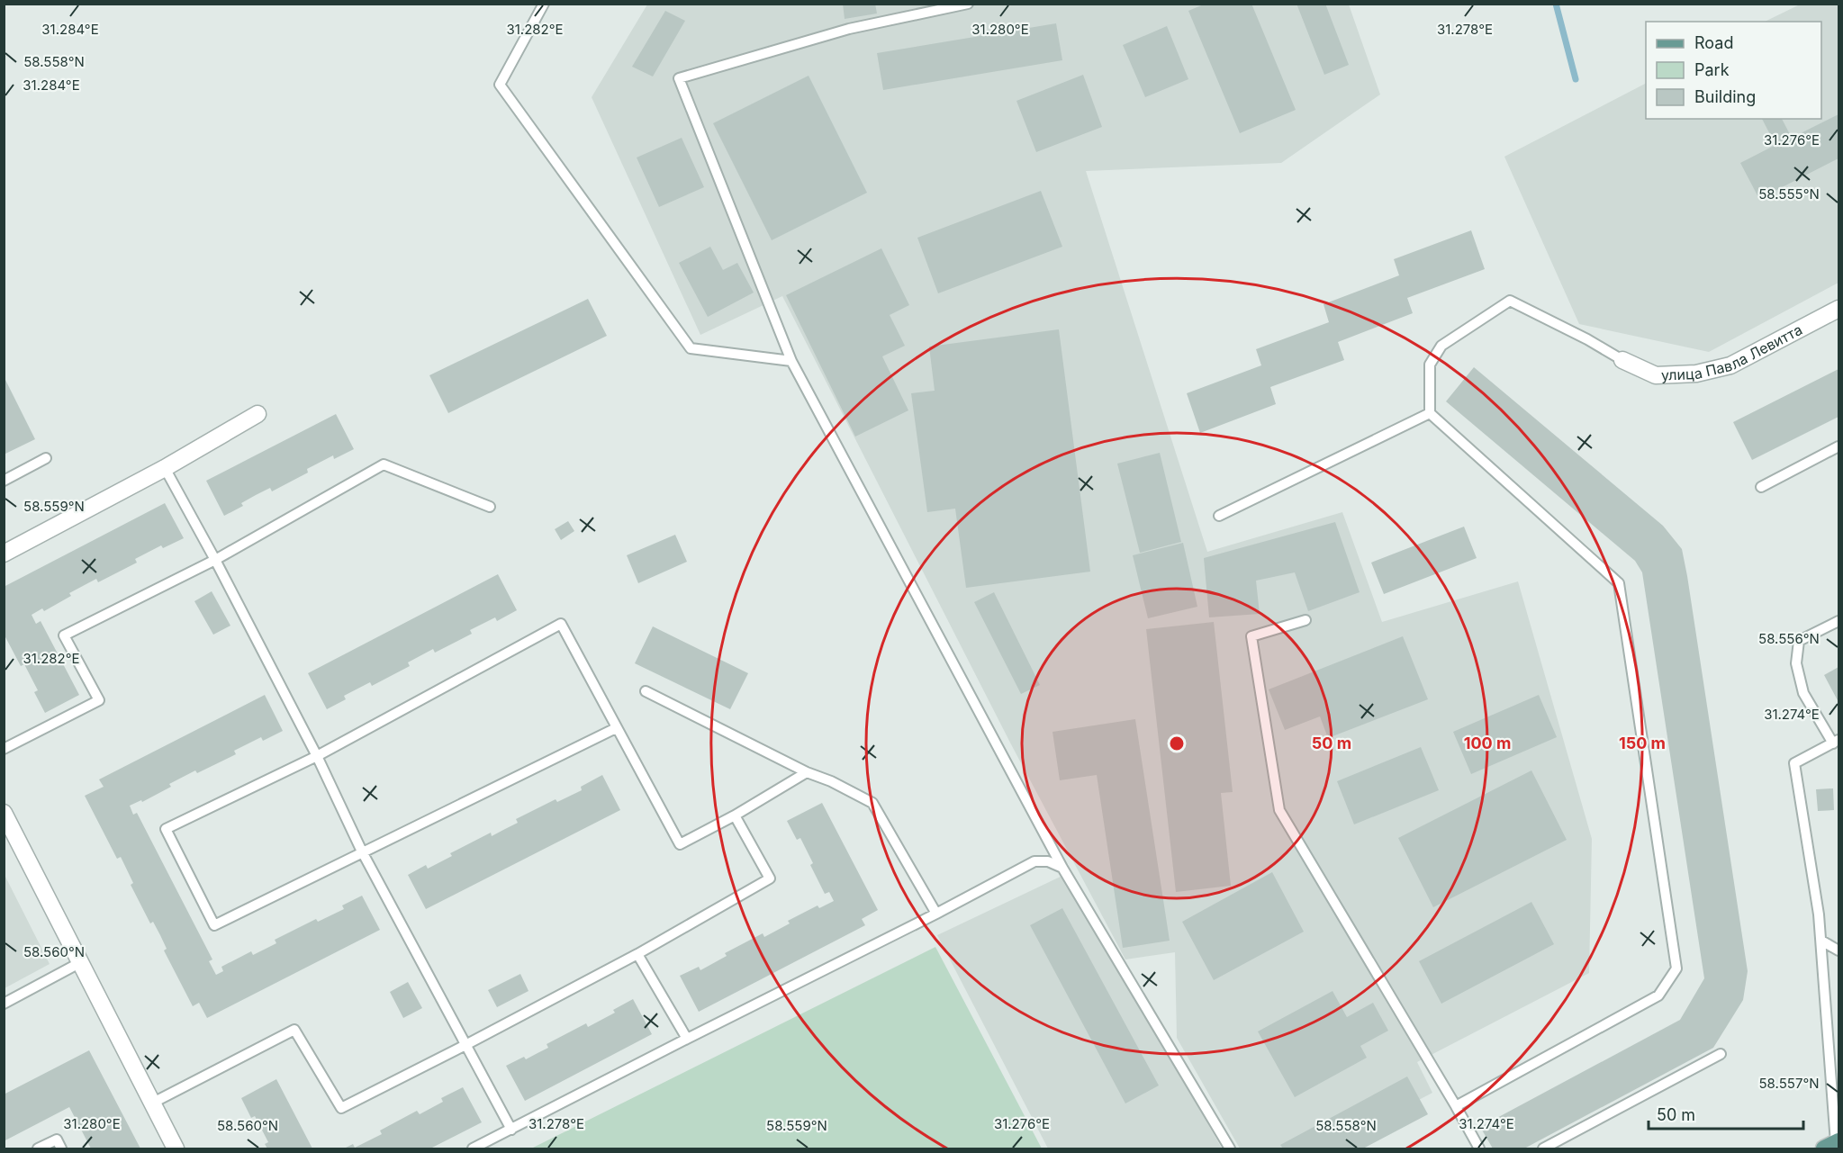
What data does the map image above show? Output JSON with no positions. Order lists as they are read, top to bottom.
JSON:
{
  "streets": {
    "street": ["улица Павла Левитта"]
  },
  "legend": ["Road", "Park", "Building"],
  "scale_bar": "50 m",
  "coordinates": [
    "31.284°E",
    "31.282°E",
    "31.280°E",
    "31.278°E",
    "58.558°N",
    "31.276°E",
    "58.555°N",
    "58.559°N",
    "58.556°N",
    "31.274°E",
    "58.560°N",
    "58.557°N"
  ],
  "rings": ["50 m", "100 m", "150 m"]
}
